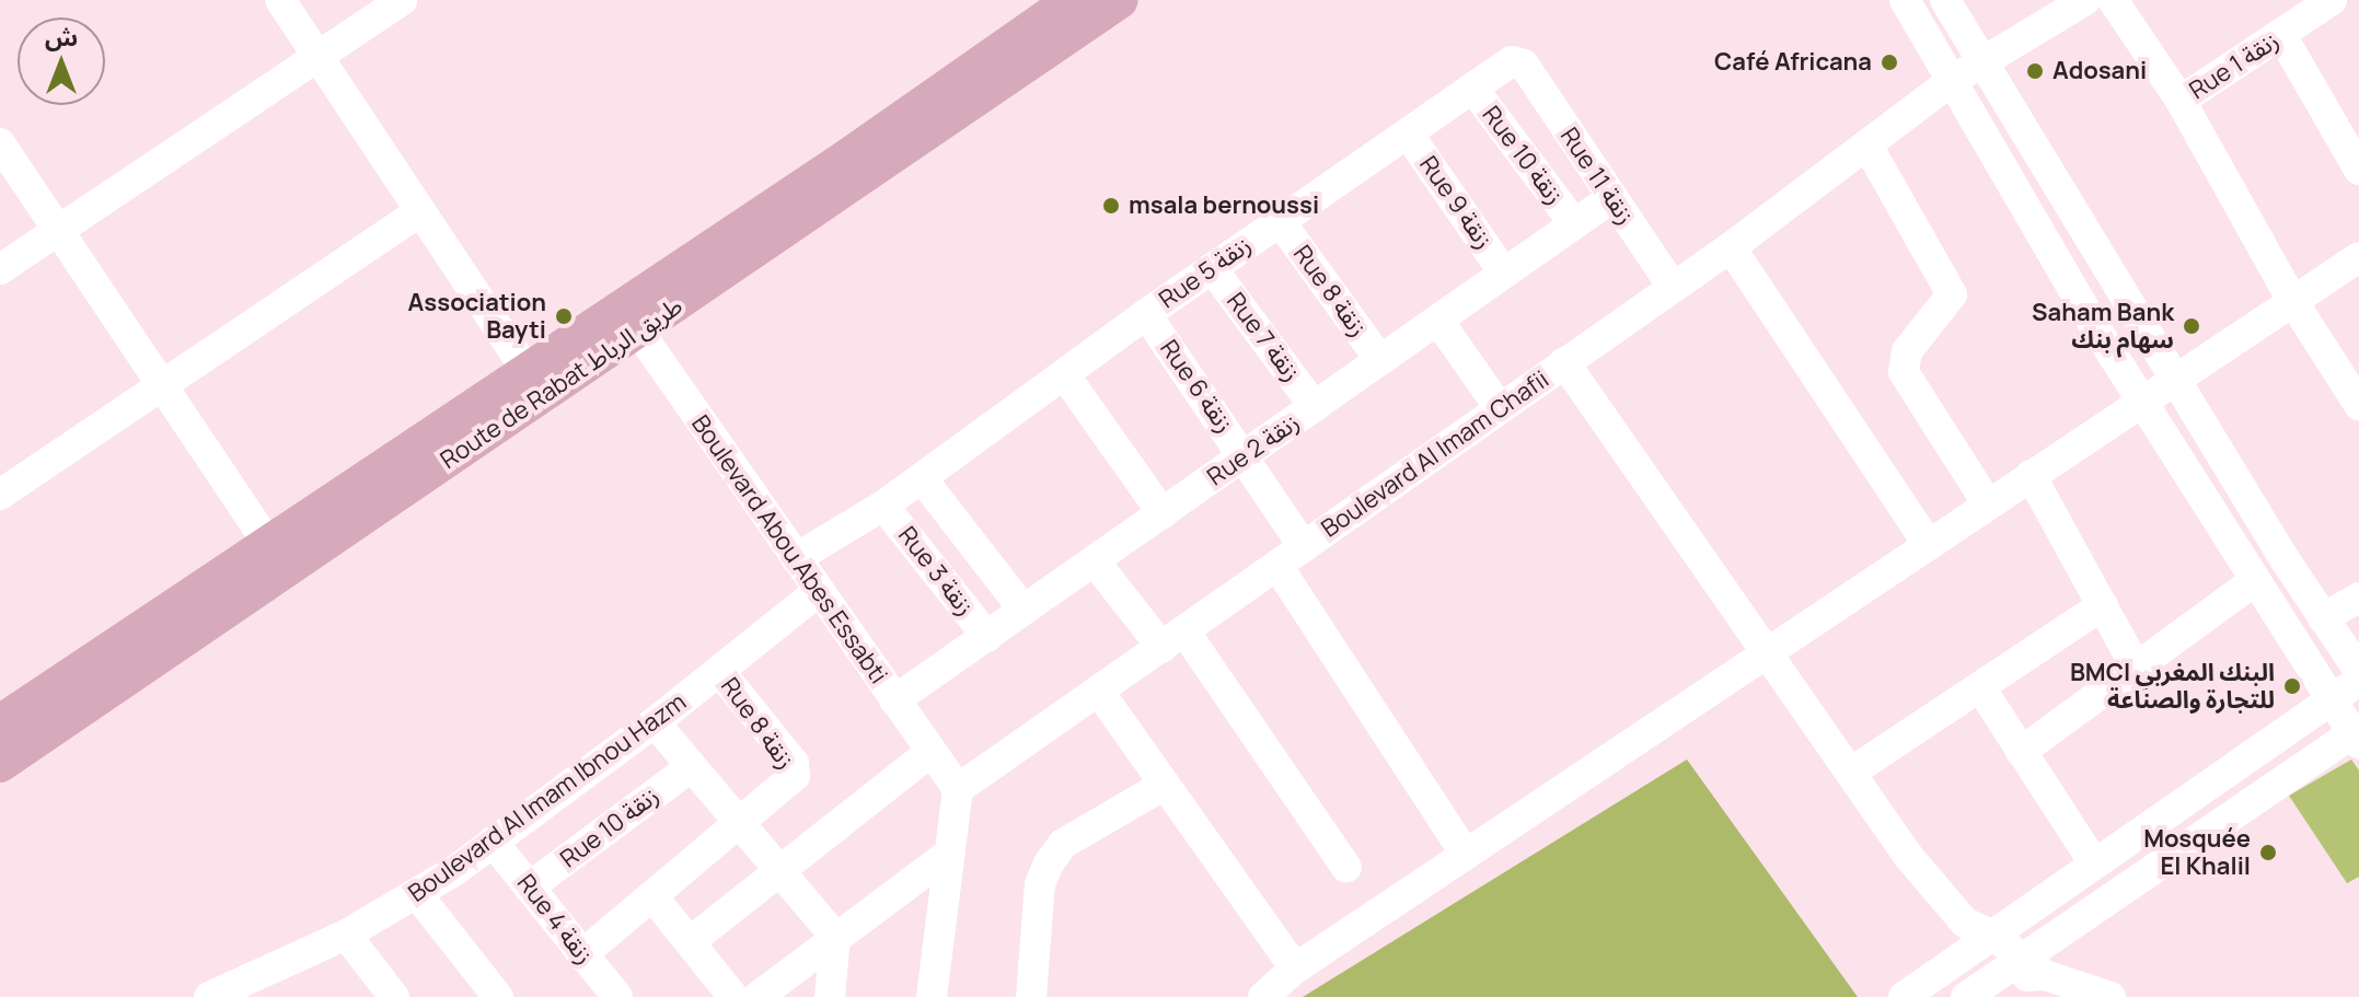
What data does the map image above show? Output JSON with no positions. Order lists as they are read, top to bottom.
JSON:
{
  "streets": {
    "main road": ["Route de Rabat طريق الرباط"],
    "street": [
      "Rue 1 زنقة",
      "Rue 10 زنقة",
      "Rue 11 زنقة",
      "Rue 9 زنقة",
      "Rue 5 زنقة",
      "Rue 8 زنقة",
      "Rue 7 زنقة",
      "Rue 6 زنقة",
      "Rue 2 زنقة",
      "Boulevard Al Imam Chafii",
      "Boulevard Abou Abes Essabti",
      "Rue 3 زنقة",
      "Boulevard Al Imam Ibnou Hazm",
      "Rue 4 زنقة"
    ]
  },
  "crossings": [
    ["Rue 10 زنقة", "Rue 5 زنقة"],
    ["Rue 10 زنقة", "Rue 2 زنقة"],
    ["Rue 10 زنقة", "Rue 4 زنقة"],
    ["Rue 11 زنقة", "Rue 5 زنقة"],
    ["Rue 11 زنقة", "Rue 2 زنقة"],
    ["Rue 11 زنقة", "Boulevard Al Imam Chafii"],
    ["Rue 9 زنقة", "Rue 5 زنقة"],
    ["Rue 9 زنقة", "Rue 2 زنقة"],
    ["Rue 5 زنقة", "Rue 8 زنقة"],
    ["Rue 5 زنقة", "Rue 7 زنقة"],
    ["Rue 5 زنقة", "Rue 6 زنقة"],
    ["Rue 5 زنقة", "Boulevard Abou Abes Essabti"],
    ["Rue 5 زنقة", "Rue 3 زنقة"],
    ["Rue 8 زنقة", "Rue 2 زنقة"],
    ["Rue 8 زنقة", "Boulevard Al Imam Ibnou Hazm"],
    ["Rue 7 زنقة", "Rue 2 زنقة"],
    ["Route de Rabat طريق الرباط", "Boulevard Abou Abes Essabti"],
    ["Rue 6 زنقة", "Rue 2 زنقة"],
    ["Rue 6 زنقة", "Boulevard Al Imam Chafii"],
    ["Rue 2 زنقة", "Boulevard Abou Abes Essabti"],
    ["Rue 2 زنقة", "Rue 3 زنقة"],
    ["Boulevard Al Imam Chafii", "Boulevard Abou Abes Essabti"],
    ["Boulevard Abou Abes Essabti", "Boulevard Al Imam Ibnou Hazm"],
    ["Boulevard Al Imam Ibnou Hazm", "Rue 4 زنقة"]
  ],
  "places": [
    "Café Africana",
    "Adosani",
    "msala bernoussi",
    "Association Bayti",
    "Saham Bank سهام بنك",
    "BMCI البنك المغربي للتجارة والصناعة",
    "Mosquée El Khalil"
  ],
  "north": "top"
}
